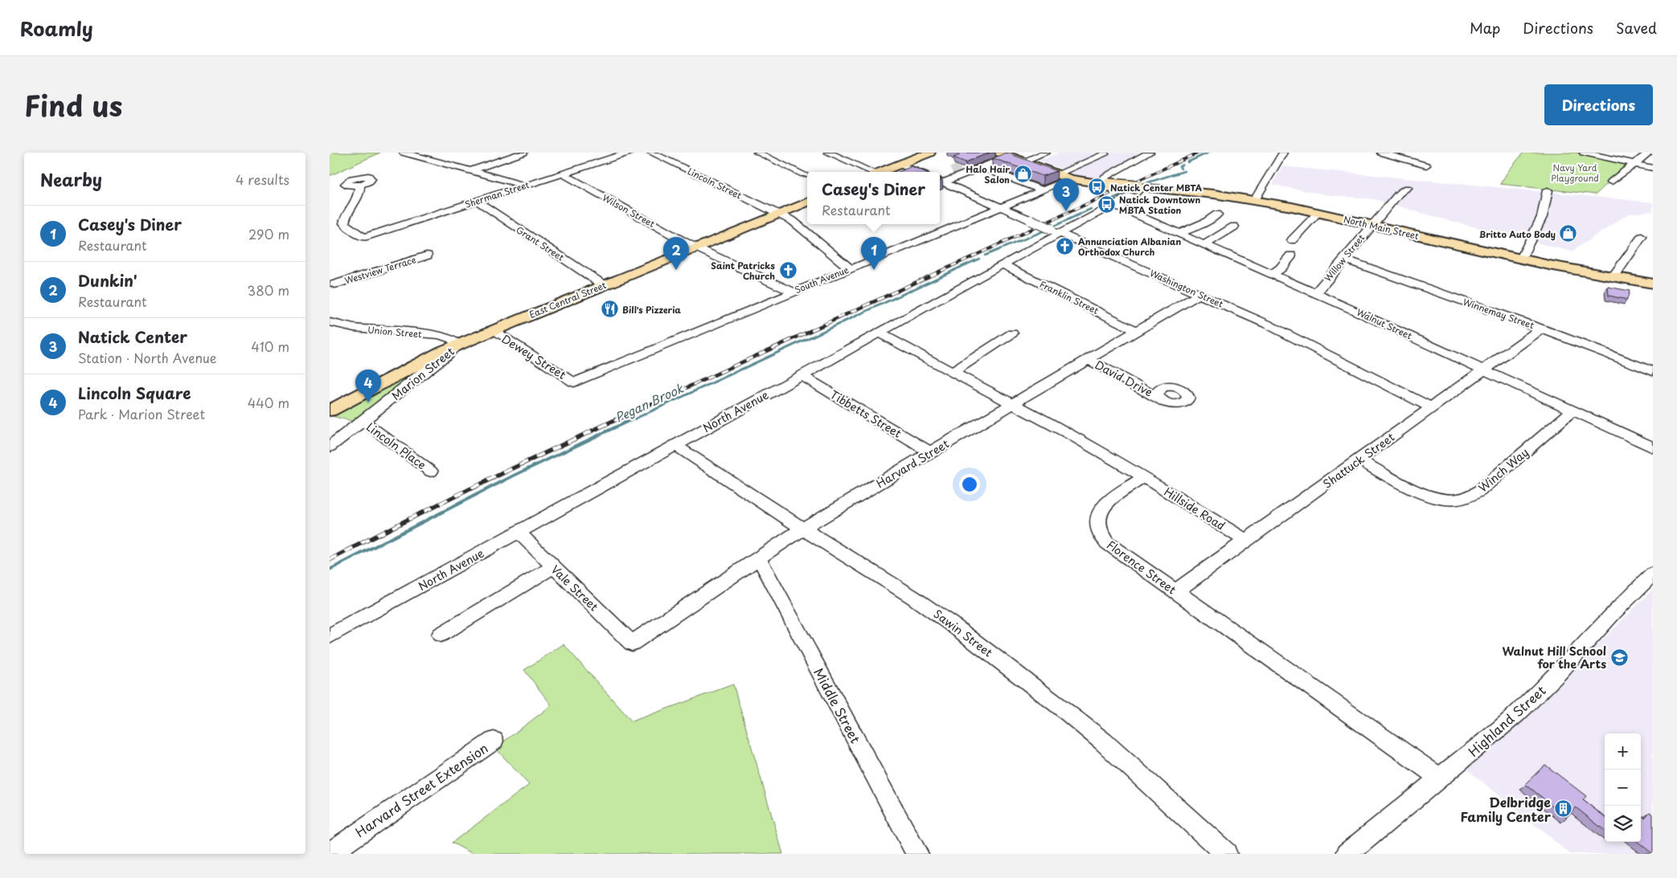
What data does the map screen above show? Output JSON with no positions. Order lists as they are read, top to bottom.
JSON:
{
  "streets": {
    "main road": ["North Main Street", "East Central Street"],
    "street": [
      "Lincoln Street",
      "Sherman Street",
      "Wilson Street",
      "Grant Street",
      "Willow Street",
      "Westview Terrace",
      "South Avenue",
      "Washington Street",
      "Franklin Street",
      "Winnemay Street",
      "Walnut Street",
      "Union Street",
      "Dewey Street",
      "Marion Street",
      "David Drive",
      "North Avenue",
      "Tibbetts Street",
      "Lincoln Place",
      "Shattuck Street",
      "Harvard Street",
      "Winch Way",
      "Hillside Road",
      "Florence Street",
      "Vale Street",
      "Sawin Street",
      "Middle Street",
      "Highland Street",
      "Harvard Street Extension"
    ]
  },
  "crossings": [
    ["Lincoln Street", "South Avenue"],
    ["Lincoln Street", "East Central Street"],
    ["Sherman Street", "Wilson Street"],
    ["Sherman Street", "Grant Street"],
    ["Wilson Street", "South Avenue"],
    ["Wilson Street", "East Central Street"],
    ["North Main Street", "Willow Street"],
    ["North Main Street", "South Avenue"],
    ["North Main Street", "North Avenue"],
    ["Grant Street", "East Central Street"],
    ["Willow Street", "Winnemay Street"],
    ["Willow Street", "Walnut Street"],
    ["South Avenue", "Washington Street"],
    ["South Avenue", "Dewey Street"],
    ["Washington Street", "North Avenue"],
    ["Washington Street", "Shattuck Street"],
    ["Washington Street", "Harvard Street"],
    ["Franklin Street", "North Avenue"],
    ["Franklin Street", "Harvard Street"],
    ["East Central Street", "Union Street"],
    ["East Central Street", "Dewey Street"],
    ["East Central Street", "Marion Street"],
    ["Winnemay Street", "Shattuck Street"],
    ["Walnut Street", "North Avenue"],
    ["Walnut Street", "Shattuck Street"],
    ["Walnut Street", "Winch Way"],
    ["Union Street", "Marion Street"],
    ["Marion Street", "Lincoln Place"],
    ["David Drive", "Harvard Street"],
    ["North Avenue", "Tibbetts Street"],
    ["North Avenue", "Vale Street"],
    ["North Avenue", "Sawin Street"],
    ["Tibbetts Street", "Harvard Street"],
    ["Shattuck Street", "Winch Way"],
    ["Shattuck Street", "Hillside Road"],
    ["Shattuck Street", "Florence Street"],
    ["Harvard Street", "Vale Street"],
    ["Harvard Street", "Sawin Street"],
    ["Harvard Street", "Middle Street"],
    ["Hillside Road", "Florence Street"],
    ["Florence Street", "Highland Street"]
  ],
  "water": ["Pegan Brook"],
  "parks": ["Navy Yard Playground"],
  "places": {
    "shop": ["Halo Hair Salon", "Britto Auto Body"],
    "bus stop": ["Natick Center MBTA", "Natick Downtown MBTA Station"],
    "church": ["Annunciation Albanian Orthodox Church", "Saint Patricks Church"],
    "restaurant": ["Bill's Pizzeria"],
    "school or university": ["Walnut Hill School for the Arts"],
    "building": ["Delbridge Family Center"]
  },
  "page": {
    "header": "Roamly",
    "nav": ["Map", "Directions", "Saved"],
    "title": "Find us",
    "buttons": "Directions",
    "heading": ["Nearby", "4 results"],
    "popup": ["Casey's Diner", "Restaurant"],
    "pins": [
      "3",
      "1",
      "2",
      "4"
    ],
    "list": [
      {
        "mark": "1",
        "name": "Casey's Diner",
        "note": "Restaurant",
        "value": "290 m"
      },
      {
        "mark": "2",
        "name": "Dunkin'",
        "note": "Restaurant",
        "value": "380 m"
      },
      {
        "mark": "3",
        "name": "Natick Center",
        "note": "Station · North Avenue",
        "value": "410 m"
      },
      {
        "mark": "4",
        "name": "Lincoln Square",
        "note": "Park · Marion Street",
        "value": "440 m"
      }
    ],
    "map_buttons": ["+", "−"]
  }
}
